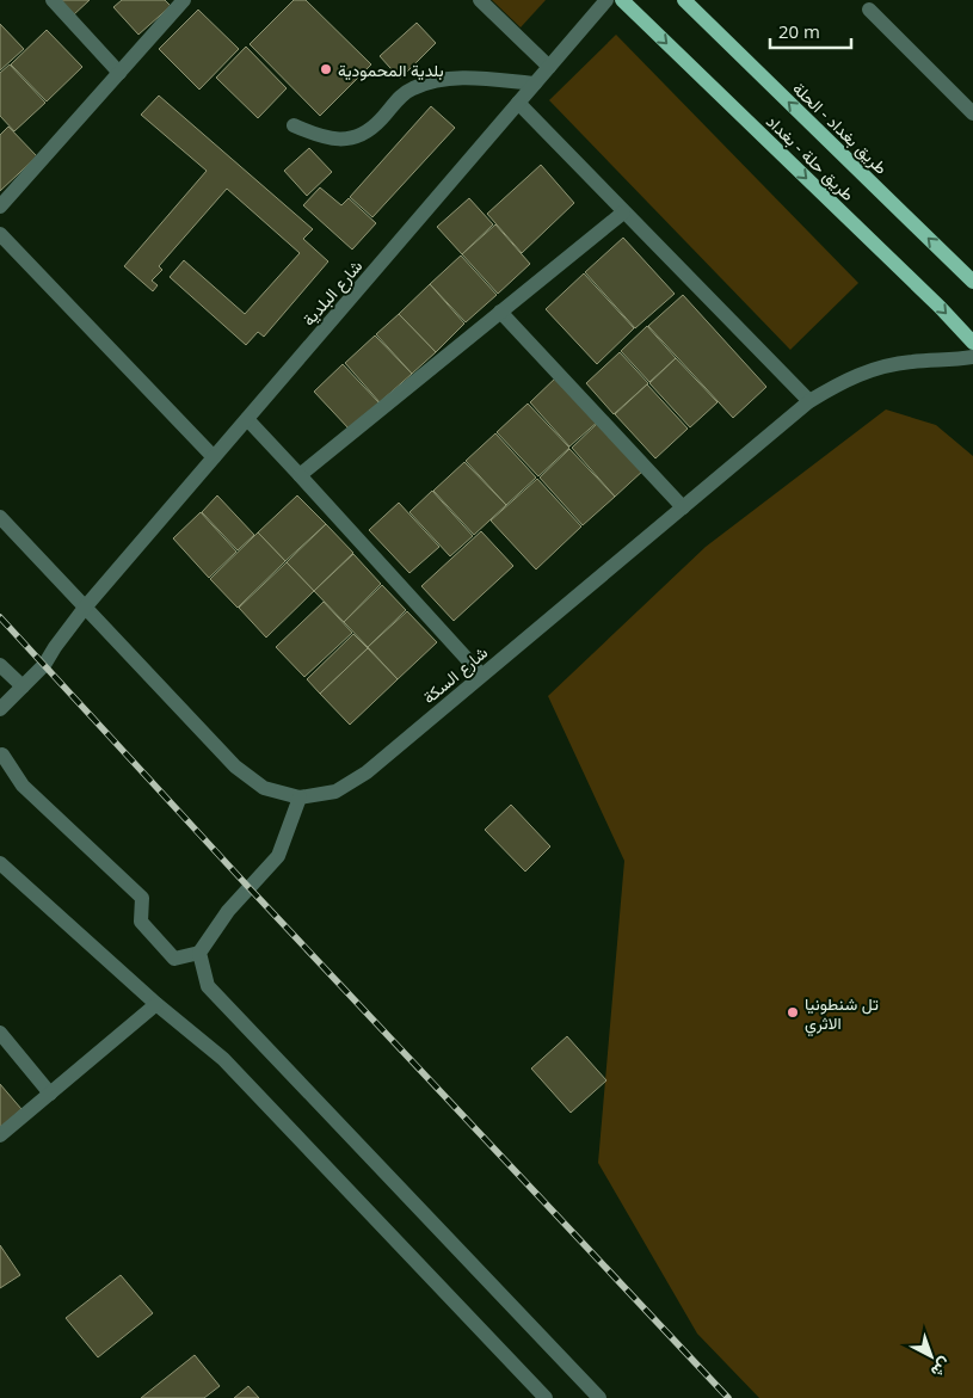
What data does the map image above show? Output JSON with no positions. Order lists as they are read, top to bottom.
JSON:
{
  "streets": {
    "main road": ["طريق بغداد - الحلة", "طريق حلة - بغداد"],
    "street": ["شارع البلدية", "شارع السكة"]
  },
  "crossings": [
    ["شارع البلدية", "شارع السكة"]
  ],
  "one_way": ["طريق بغداد - الحلة", "طريق حلة - بغداد"],
  "places": ["بلدية المحمودية", "تل شنطونيا الاثري"],
  "scale_bar": "20 m",
  "north": "bottom right"
}
